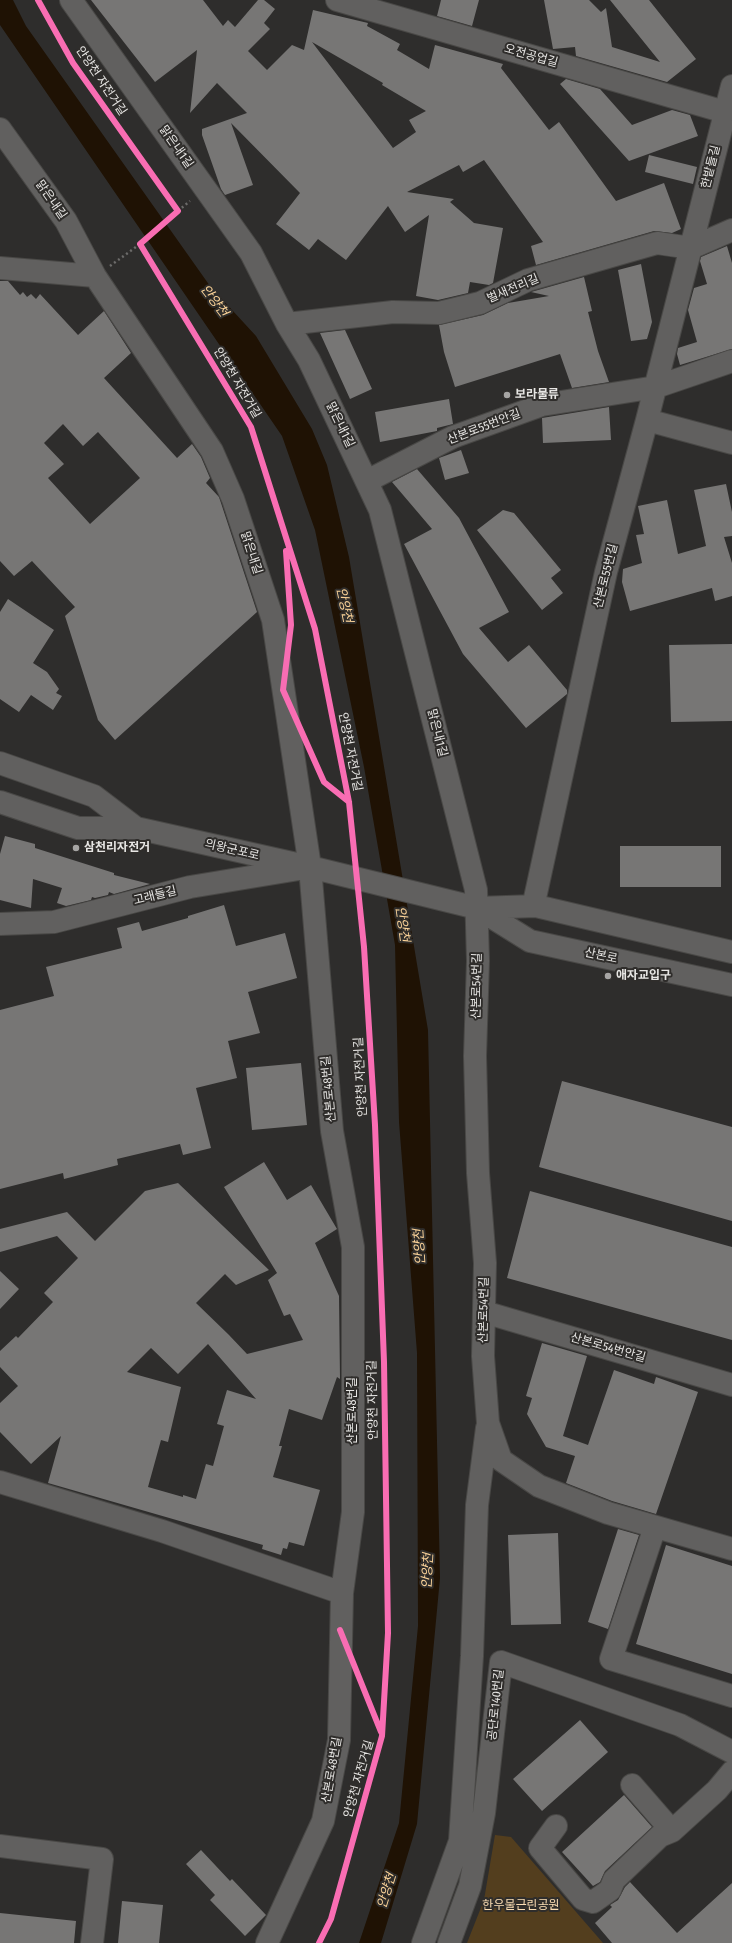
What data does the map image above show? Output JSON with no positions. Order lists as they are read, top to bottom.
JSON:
{
  "streets": {
    "street": [
      "오전공업길",
      "맑은내1길",
      "한밭들길",
      "맑은내길",
      "벌새전리길",
      "산본로55번안길",
      "산본로55번길",
      "의왕군포로",
      "고래들길",
      "산본로",
      "산본로54번길",
      "산본로48번길",
      "산본로54번안길",
      "공단로140번길"
    ],
    "cycle path": ["안양천 자전거길"]
  },
  "crossings": [
    ["오전공업길", "한밭들길"],
    ["맑은내1길", "벌새전리길"],
    ["맑은내1길", "산본로55번안길"],
    ["맑은내1길", "의왕군포로"],
    ["맑은내1길", "산본로"],
    ["맑은내1길", "산본로54번길"],
    ["한밭들길", "벌새전리길"],
    ["한밭들길", "산본로55번길"],
    ["맑은내길", "의왕군포로"],
    ["맑은내길", "고래들길"],
    ["맑은내길", "산본로48번길"],
    ["벌새전리길", "산본로55번길"],
    ["산본로55번안길", "산본로55번길"],
    ["의왕군포로", "고래들길"],
    ["의왕군포로", "산본로"],
    ["의왕군포로", "산본로54번길"],
    ["의왕군포로", "산본로48번길"],
    ["고래들길", "산본로48번길"],
    ["산본로", "산본로54번길"],
    ["산본로54번길", "산본로54번안길"]
  ],
  "water": ["안양천"],
  "parks": ["한우물근린공원"],
  "places": ["보라물류", "삼천리자전거", "애자교입구"]
}
